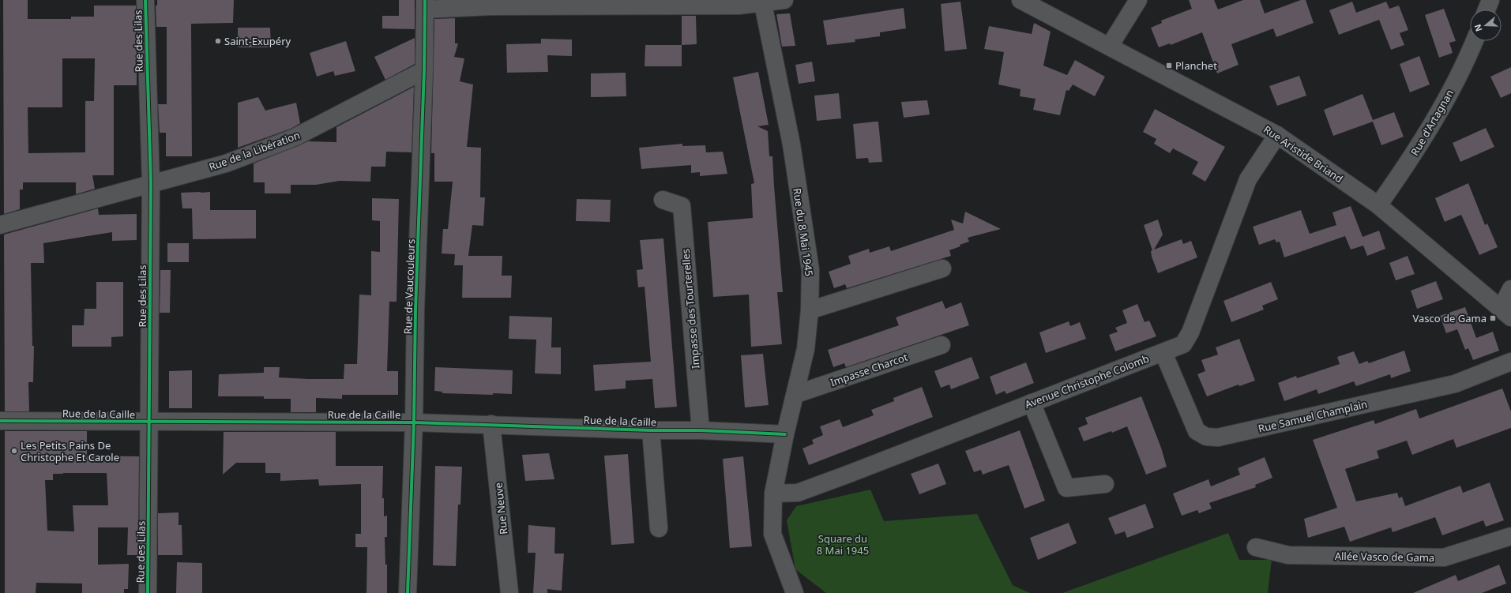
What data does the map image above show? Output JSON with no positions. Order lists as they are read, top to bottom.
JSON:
{
  "streets": {
    "street": [
      "Rue des Lilas",
      "Rue d'Artagnan",
      "Rue de la Libération",
      "Rue Aristide Briand",
      "Rue du 8 Mai 1945",
      "Rue de Vaucouleurs",
      "Impasse des Tourterelles",
      "Impasse Charcot",
      "Avenue Christophe Colomb",
      "Rue de la Caille",
      "Rue Samuel Champlain",
      "Rue Neuve",
      "Allée Vasco de Gama"
    ]
  },
  "crossings": [
    ["Rue des Lilas", "Rue de la Libération"],
    ["Rue des Lilas", "Rue de la Caille"],
    ["Rue d'Artagnan", "Rue Aristide Briand"],
    ["Rue de la Libération", "Rue de Vaucouleurs"],
    ["Rue Aristide Briand", "Avenue Christophe Colomb"],
    ["Rue du 8 Mai 1945", "Impasse Charcot"],
    ["Rue du 8 Mai 1945", "Avenue Christophe Colomb"],
    ["Rue du 8 Mai 1945", "Rue de la Caille"],
    ["Rue de Vaucouleurs", "Rue de la Caille"],
    ["Impasse des Tourterelles", "Rue de la Caille"],
    ["Avenue Christophe Colomb", "Rue Samuel Champlain"],
    ["Rue de la Caille", "Rue Neuve"]
  ],
  "parks": ["Square du 8 Mai 1945"],
  "places": {
    "other": ["Saint-Exupéry", "Les Petits Pains De Christophe Et Carole"],
    "transit": ["Planchet", "Vasco de Gama"]
  },
  "north": "left"
}
